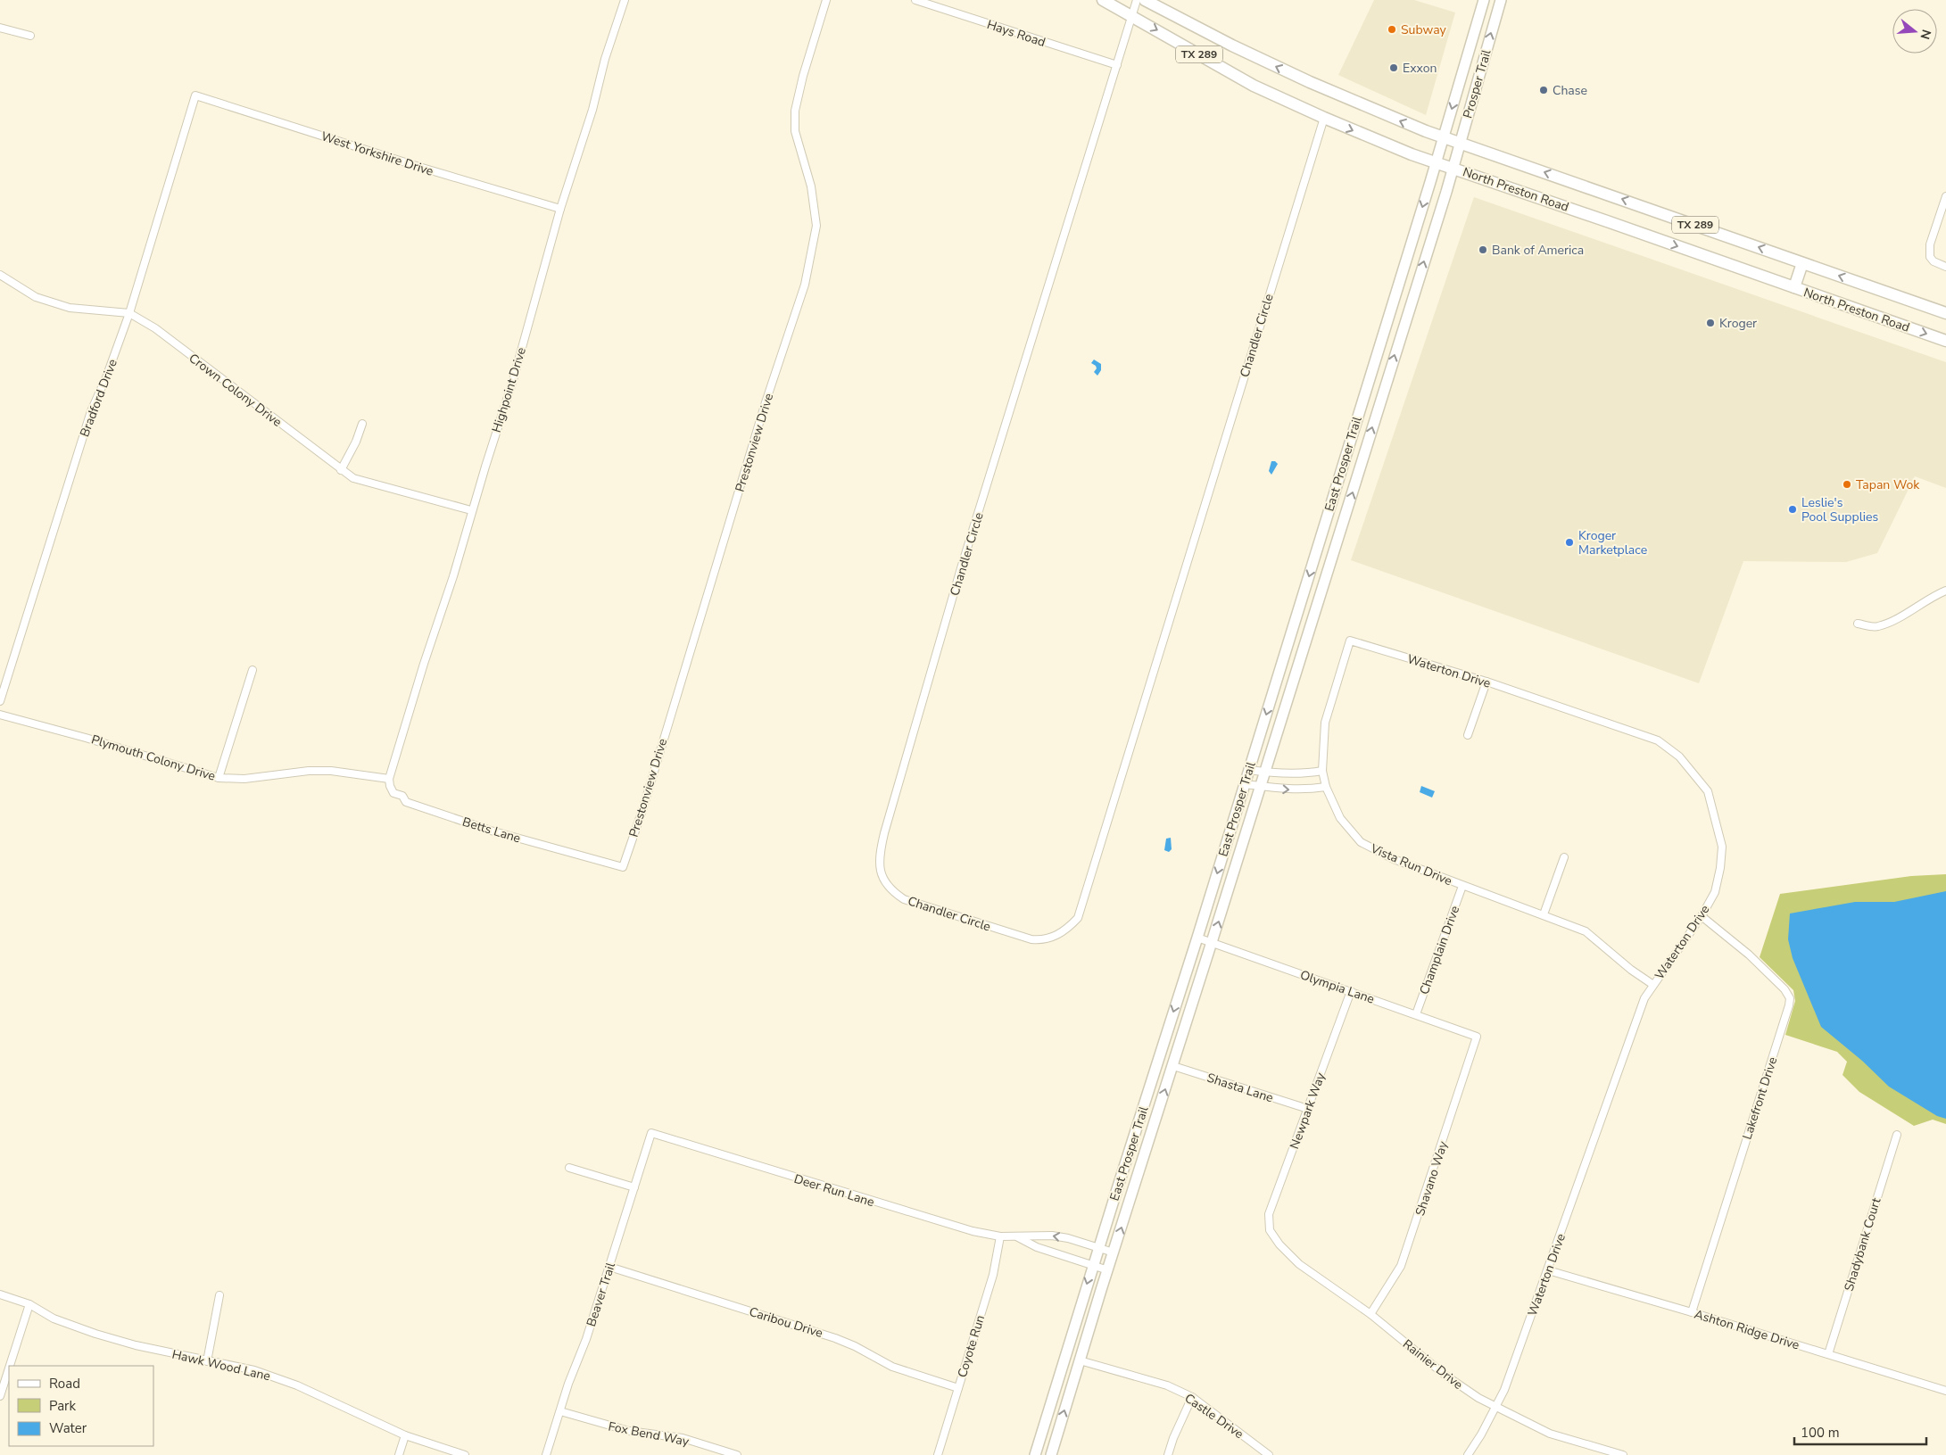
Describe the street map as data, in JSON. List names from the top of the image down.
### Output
{
  "streets": {
    "main road": [
      "TX 289",
      "Prosper Trail",
      "North Preston Road",
      "East Prosper Trail"
    ],
    "street": [
      "Hays Road",
      "West Yorkshire Drive",
      "Chandler Circle",
      "Crown Colony Drive",
      "Highpoint Drive",
      "Bradford Drive",
      "Prestonview Drive",
      "Waterton Drive",
      "Plymouth Colony Drive",
      "Betts Lane",
      "Vista Run Drive",
      "Champlain Drive",
      "Olympia Lane",
      "Shasta Lane",
      "Lakefront Drive",
      "Newpark Way",
      "Shavano Way",
      "Deer Run Lane",
      "Shadybank Court",
      "Beaver Trail",
      "Caribou Drive",
      "Ashton Ridge Drive",
      "Coyote Run",
      "Rainier Drive",
      "Hawk Wood Lane",
      "Castle Drive",
      "Fox Bend Way"
    ]
  },
  "crossings": [
    ["Hays Road", "Chandler Circle"],
    ["Prosper Trail", "North Preston Road"],
    ["Prosper Trail", "East Prosper Trail"],
    ["West Yorkshire Drive", "Highpoint Drive"],
    ["West Yorkshire Drive", "Bradford Drive"],
    ["North Preston Road", "Chandler Circle"],
    ["North Preston Road", "East Prosper Trail"],
    ["Crown Colony Drive", "Highpoint Drive"],
    ["Crown Colony Drive", "Bradford Drive"],
    ["Highpoint Drive", "Plymouth Colony Drive"],
    ["Highpoint Drive", "Betts Lane"],
    ["Prestonview Drive", "Betts Lane"],
    ["East Prosper Trail", "Olympia Lane"],
    ["East Prosper Trail", "Shasta Lane"],
    ["East Prosper Trail", "Deer Run Lane"],
    ["East Prosper Trail", "Castle Drive"],
    ["Waterton Drive", "Vista Run Drive"],
    ["Waterton Drive", "Lakefront Drive"],
    ["Waterton Drive", "Ashton Ridge Drive"],
    ["Waterton Drive", "Rainier Drive"],
    ["Plymouth Colony Drive", "Betts Lane"],
    ["Vista Run Drive", "Champlain Drive"],
    ["Champlain Drive", "Olympia Lane"],
    ["Olympia Lane", "Newpark Way"],
    ["Olympia Lane", "Shavano Way"],
    ["Shasta Lane", "Newpark Way"],
    ["Lakefront Drive", "Ashton Ridge Drive"],
    ["Newpark Way", "Rainier Drive"],
    ["Shavano Way", "Rainier Drive"],
    ["Deer Run Lane", "Beaver Trail"],
    ["Deer Run Lane", "Coyote Run"],
    ["Shadybank Court", "Ashton Ridge Drive"],
    ["Beaver Trail", "Caribou Drive"],
    ["Beaver Trail", "Fox Bend Way"],
    ["Caribou Drive", "Coyote Run"]
  ],
  "places": [
    "Subway",
    "Exxon",
    "Chase",
    "Bank of America",
    "Kroger",
    "Tapan Wok",
    "Leslie's Pool Supplies",
    "Kroger Marketplace"
  ],
  "legend": ["Road", "Park", "Water"],
  "scale_bar": "100 m",
  "north": "right"
}
